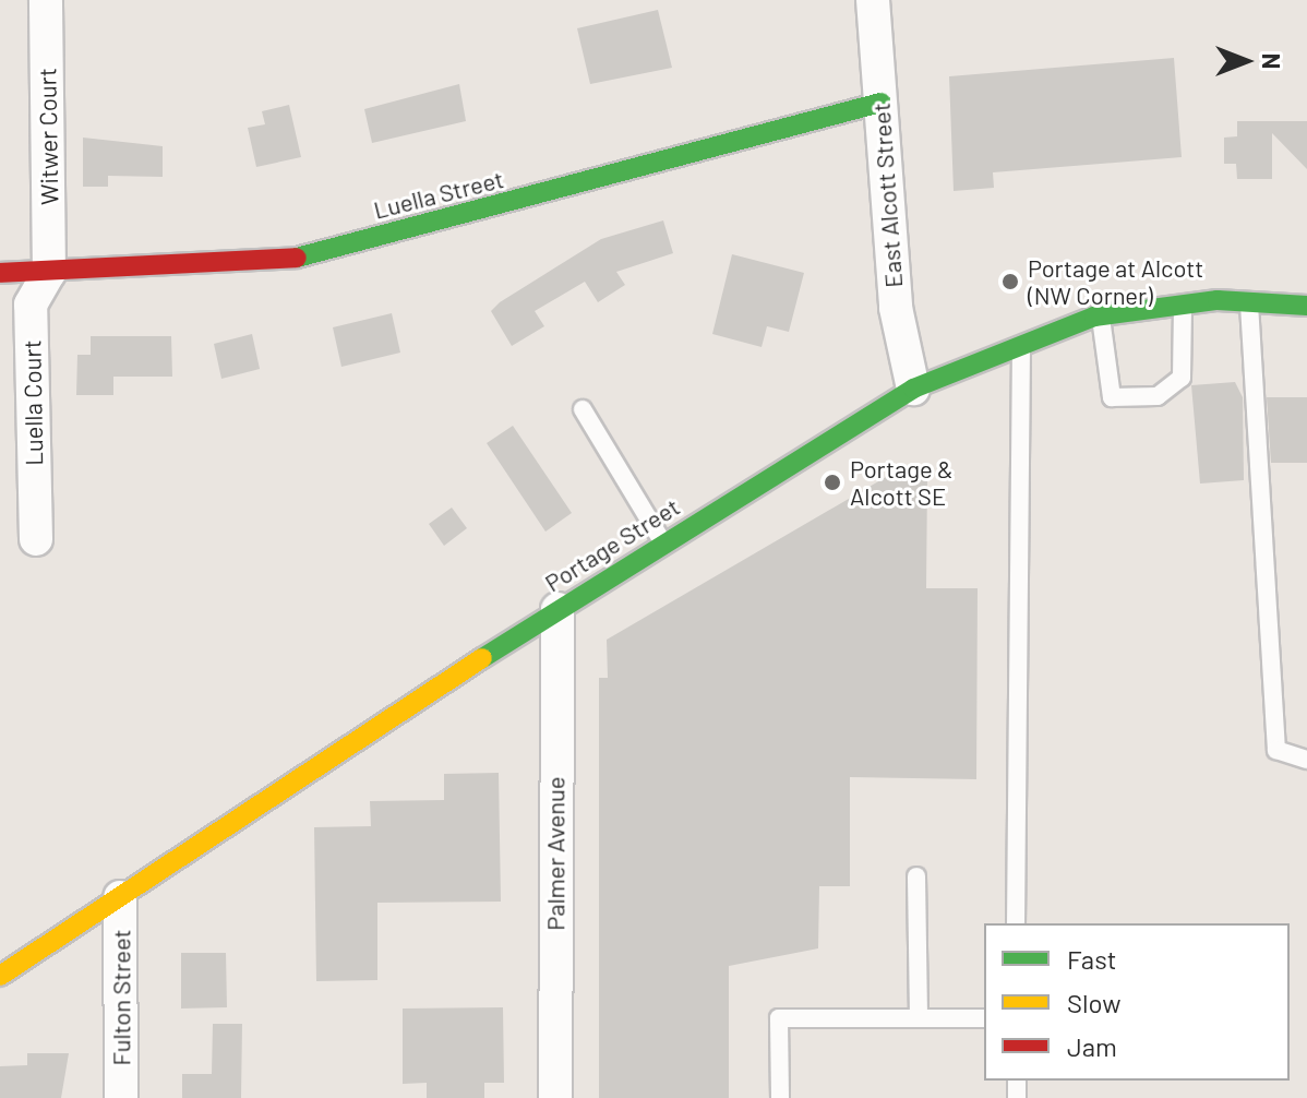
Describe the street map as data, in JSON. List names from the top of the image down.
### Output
{
  "streets": {
    "main road": ["Luella Street", "Portage Street"],
    "street": [
      "Witwer Court",
      "East Alcott Street",
      "Luella Court",
      "Palmer Avenue",
      "Fulton Street"
    ]
  },
  "crossings": [
    ["Witwer Court", "Luella Street"],
    ["Witwer Court", "Luella Court"],
    ["Luella Street", "East Alcott Street"],
    ["Luella Street", "Luella Court"],
    ["East Alcott Street", "Portage Street"],
    ["Portage Street", "Palmer Avenue"],
    ["Portage Street", "Fulton Street"]
  ],
  "places": ["Portage at Alcott (NW Corner)", "Portage & Alcott SE"],
  "legend": ["Fast", "Slow", "Jam"],
  "north": "right"
}
